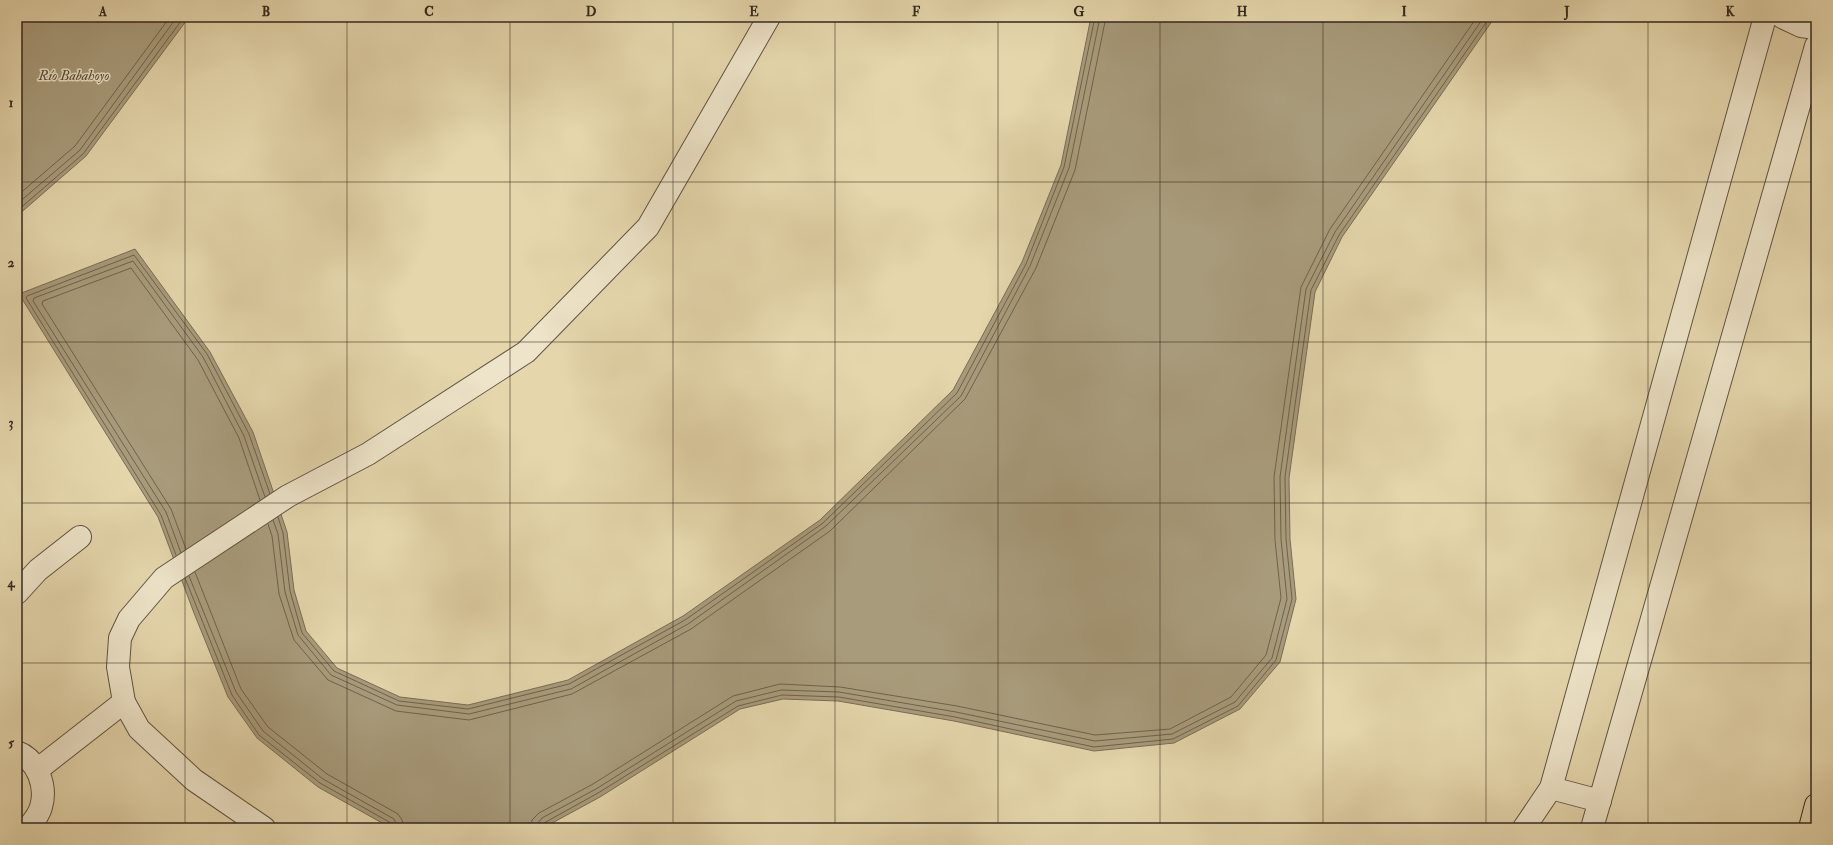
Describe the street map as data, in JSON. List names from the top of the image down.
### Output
{
  "water": ["Río Babahoyo"],
  "grid": {
    "columns": [
      "A",
      "B",
      "C",
      "D",
      "E",
      "F",
      "G",
      "H",
      "I",
      "J",
      "K"
    ],
    "rows": [
      "1",
      "2",
      "3",
      "4",
      "5"
    ]
  }
}
